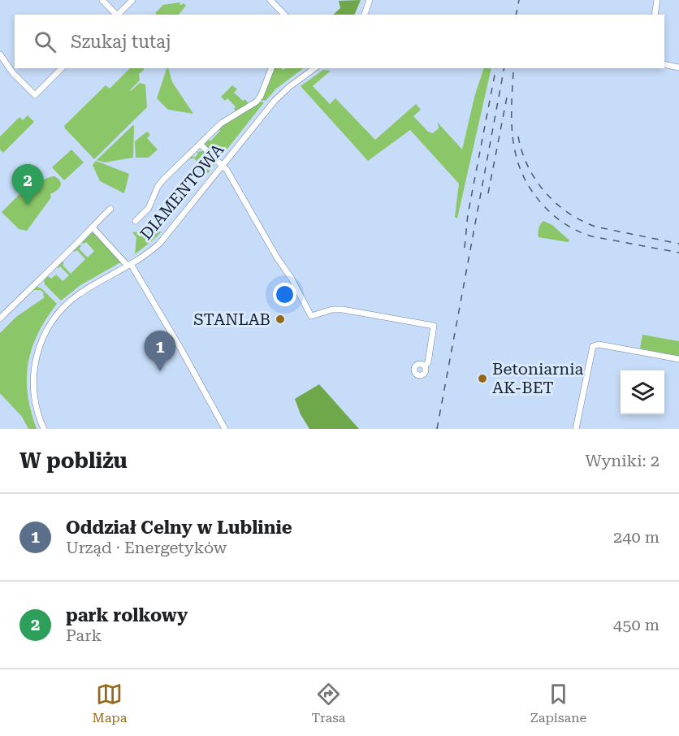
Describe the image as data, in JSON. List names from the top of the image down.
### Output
{
  "streets": {
    "street": ["DIAMENTOWA"]
  },
  "places": ["STANLAB", "Betoniarnia AK-BET"],
  "page": {
    "search": "Szukaj tutaj",
    "pins": ["2", "1"],
    "heading": ["W pobliżu", "Wyniki: 2"],
    "list": [
      {
        "mark": "1",
        "name": "Oddział Celny w Lublinie",
        "note": "Urząd · Energetyków",
        "value": "240 m"
      },
      {
        "mark": "2",
        "name": "park rolkowy",
        "note": "Park",
        "value": "450 m"
      }
    ],
    "nav": ["Mapa", "Trasa", "Zapisane"]
  }
}
